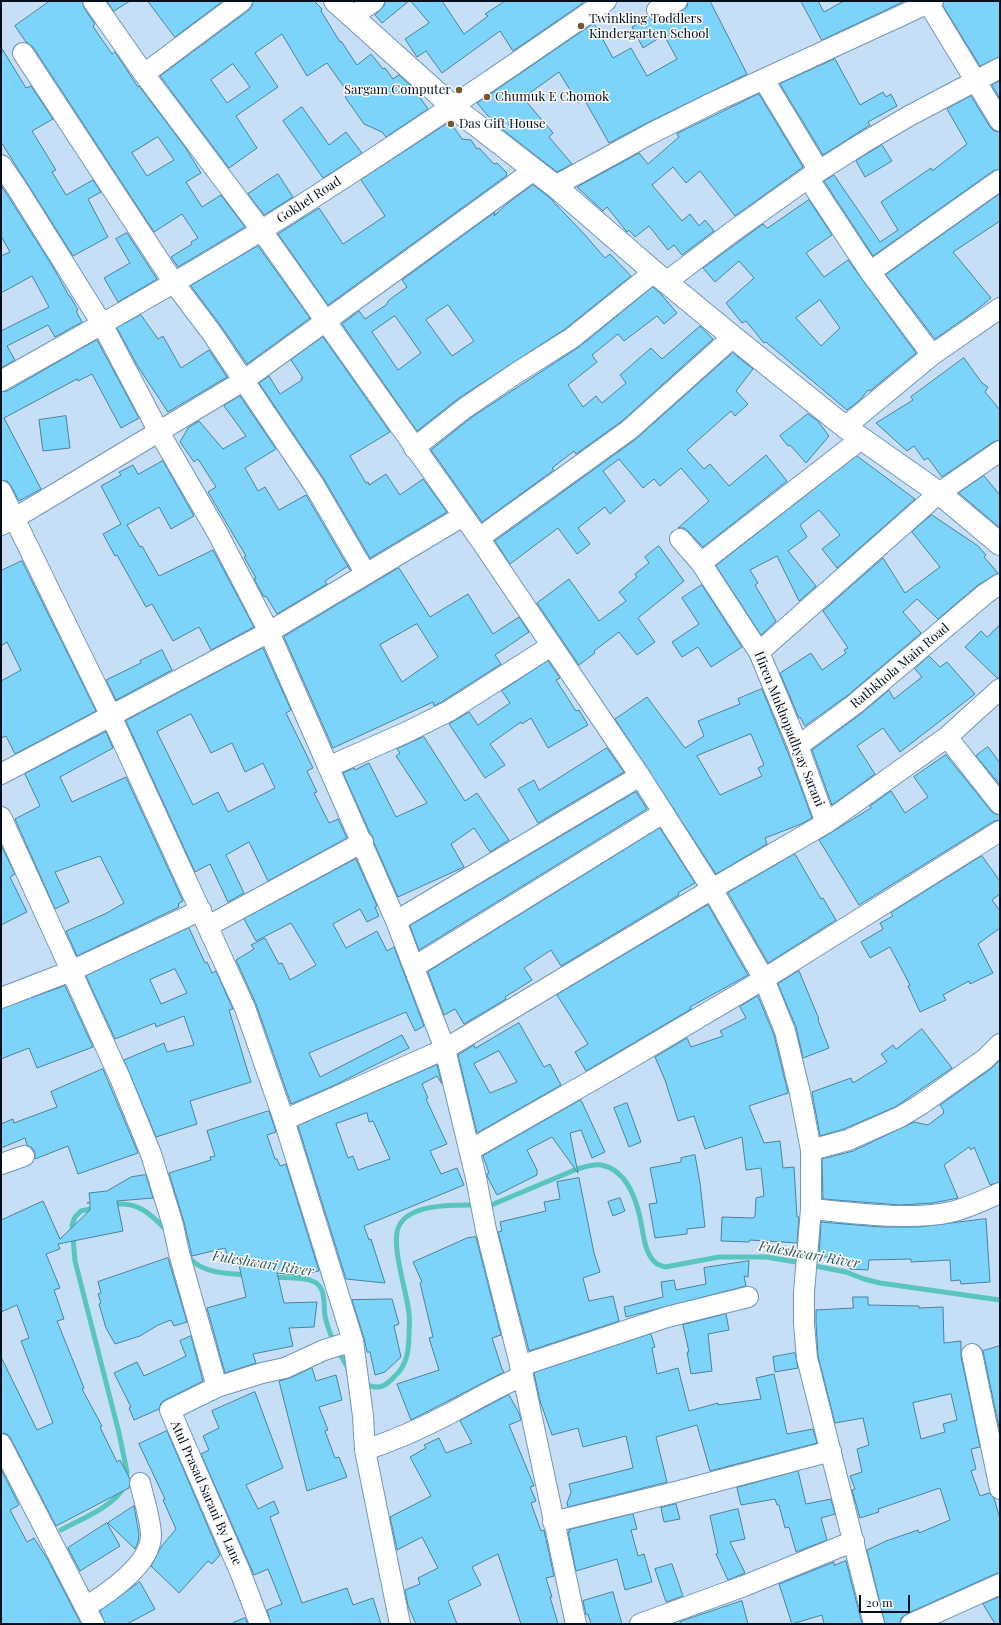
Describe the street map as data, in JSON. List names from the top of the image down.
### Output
{
  "streets": {
    "street": [
      "Gokhel Road",
      "Rathkhola Main Road",
      "Hiren Mukhopadhyay Sarani",
      "Atul Prasad Sarani By Lane"
    ]
  },
  "crossings": [
    ["Rathkhola Main Road", "Hiren Mukhopadhyay Sarani"]
  ],
  "water": ["Fuleshwari River"],
  "places": [
    "Twinkling Toddlers Kindergarten School",
    "Sargam Computer",
    "Chumuk E Chomok",
    "Das Gift House"
  ],
  "scale_bar": "20 m"
}
